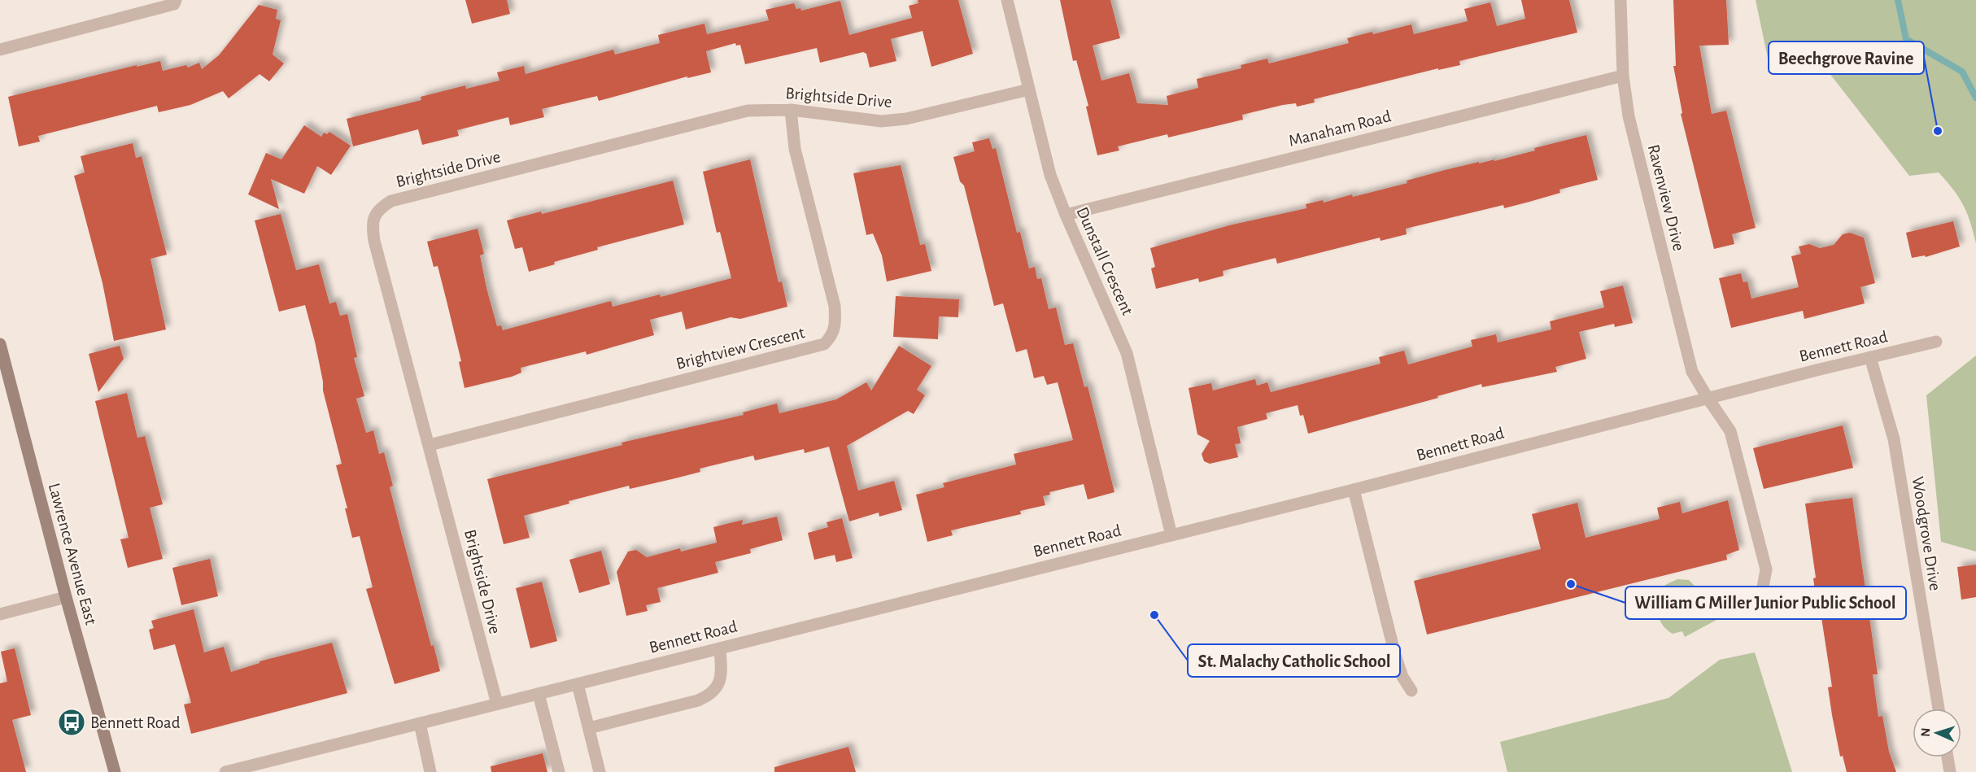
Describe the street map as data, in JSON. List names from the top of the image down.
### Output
{
  "streets": {
    "main road": ["Lawrence Avenue East"],
    "street": [
      "Brightside Drive",
      "Manaham Road",
      "Ravenview Drive",
      "Dunstall Crescent",
      "Bennett Road",
      "Brightview Crescent",
      "Woodgrove Drive"
    ]
  },
  "crossings": [
    ["Brightside Drive", "Dunstall Crescent"],
    ["Brightside Drive", "Bennett Road"],
    ["Brightside Drive", "Brightview Crescent"],
    ["Manaham Road", "Ravenview Drive"],
    ["Manaham Road", "Dunstall Crescent"],
    ["Ravenview Drive", "Bennett Road"],
    ["Dunstall Crescent", "Bennett Road"],
    ["Bennett Road", "Woodgrove Drive"]
  ],
  "places": {
    "other": ["Beechgrove Ravine", "William G Miller Junior Public School", "St. Malachy Catholic School"],
    "bus stop": ["Bennett Road"]
  },
  "north": "left"
}
